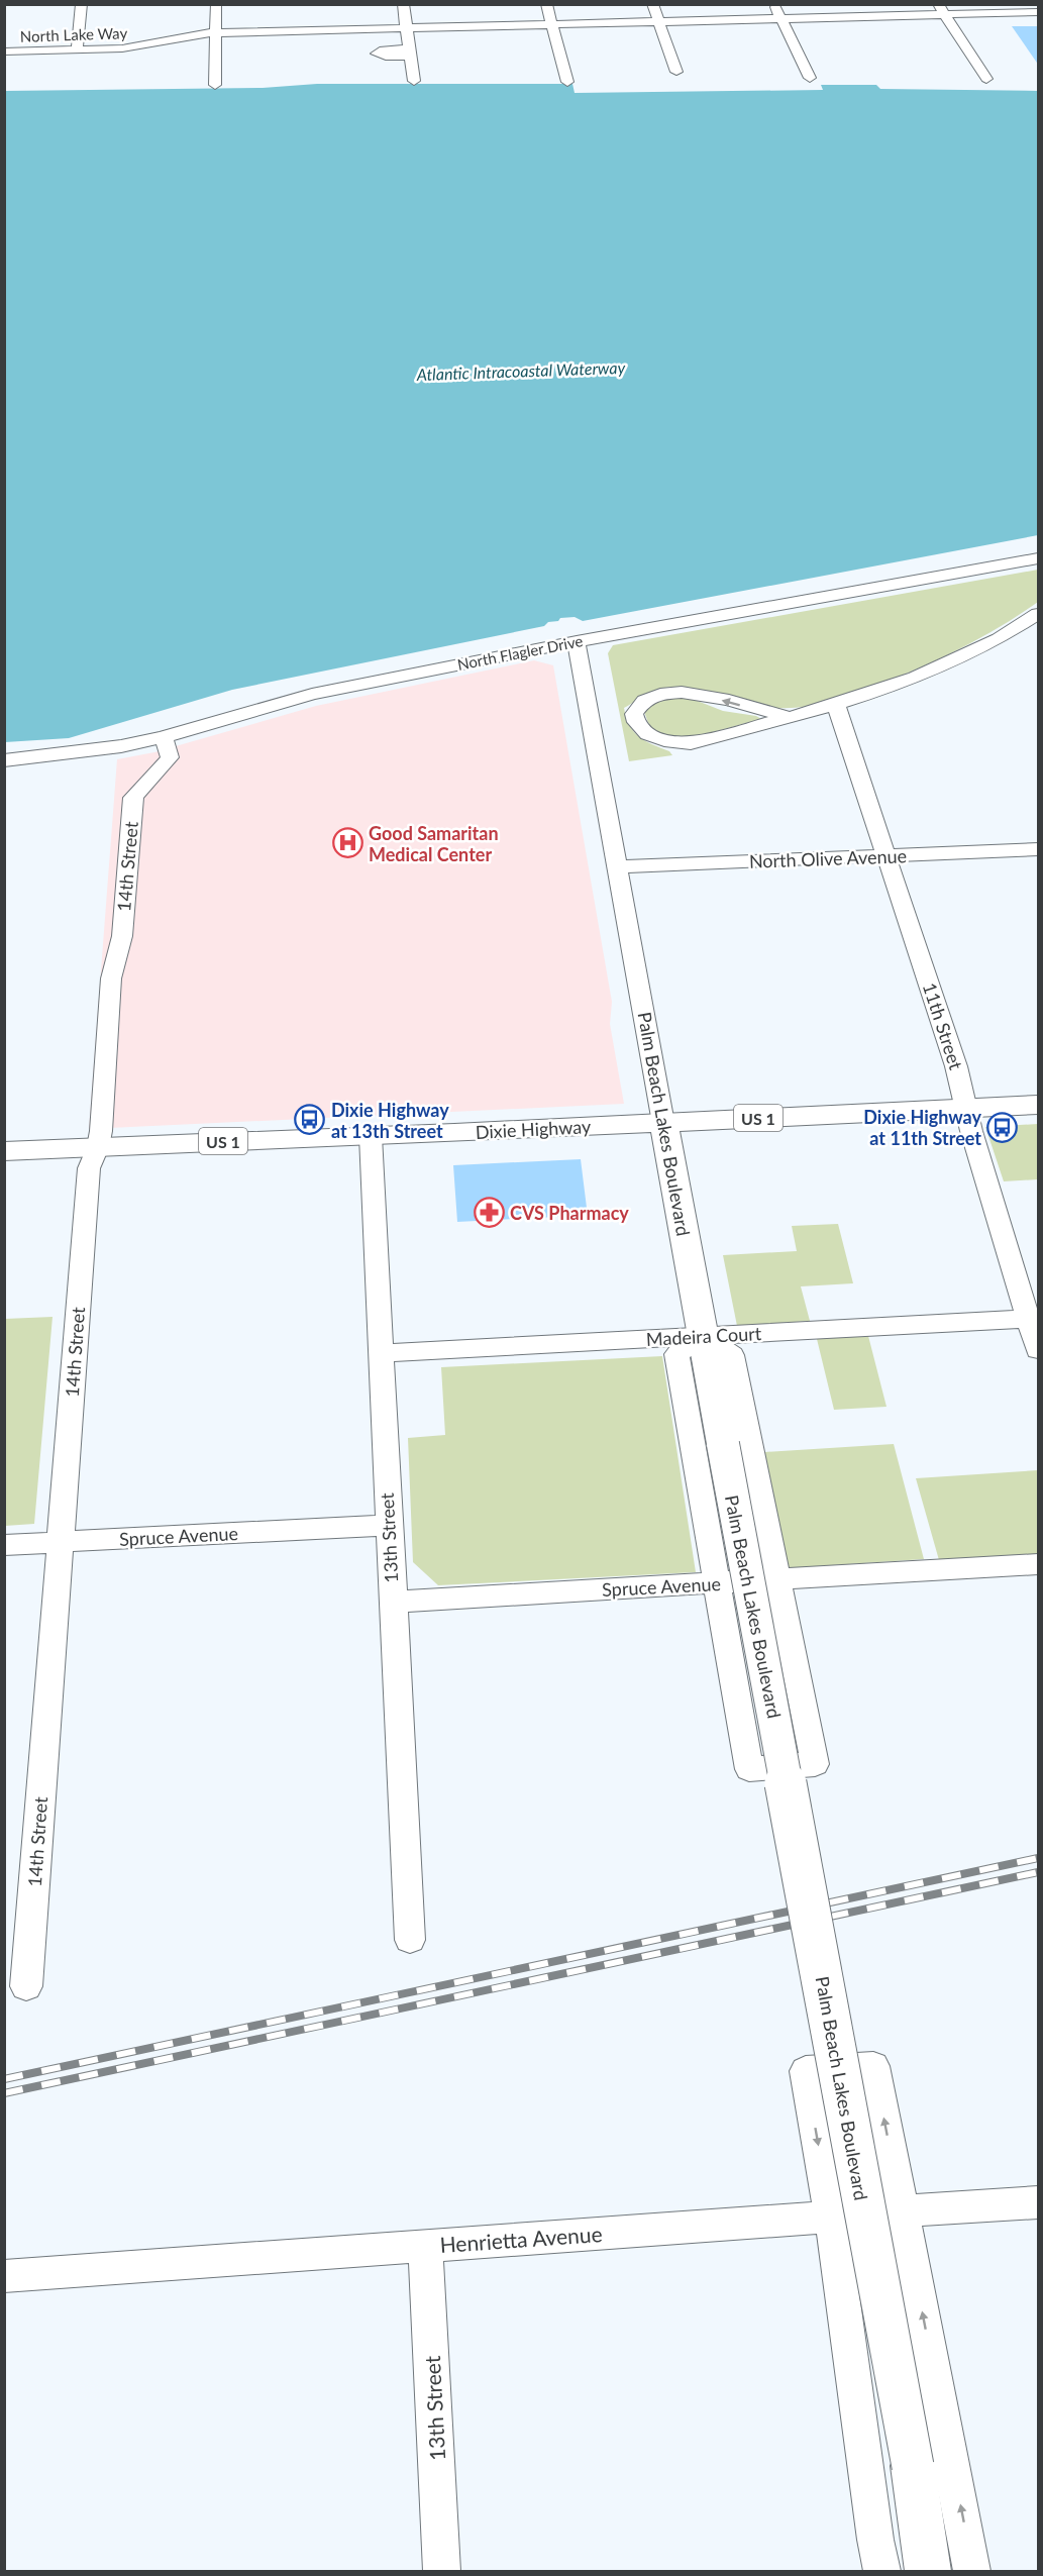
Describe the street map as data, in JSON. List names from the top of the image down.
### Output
{
  "streets": {
    "main road": ["US 1", "Palm Beach Lakes Boulevard", "Dixie Highway"],
    "street": [
      "North Lake Way",
      "North Flagler Drive",
      "North Olive Avenue",
      "14th Street",
      "11th Street",
      "Madeira Court",
      "Spruce Avenue",
      "13th Street",
      "Henrietta Avenue"
    ]
  },
  "crossings": [
    ["North Flagler Drive", "14th Street"],
    ["North Flagler Drive", "Palm Beach Lakes Boulevard"],
    ["North Olive Avenue", "11th Street"],
    ["North Olive Avenue", "Palm Beach Lakes Boulevard"],
    ["14th Street", "Dixie Highway"],
    ["14th Street", "Spruce Avenue"],
    ["11th Street", "US 1"],
    ["11th Street", "Madeira Court"],
    ["US 1", "Palm Beach Lakes Boulevard"],
    ["US 1", "Dixie Highway"],
    ["Palm Beach Lakes Boulevard", "Dixie Highway"],
    ["Palm Beach Lakes Boulevard", "Madeira Court"],
    ["Dixie Highway", "13th Street"],
    ["Madeira Court", "13th Street"],
    ["Spruce Avenue", "13th Street"],
    ["13th Street", "Henrietta Avenue"]
  ],
  "water": ["Atlantic Intracoastal Waterway"],
  "places": {
    "hospital": ["Good Samaritan Medical Center"],
    "bus stop": ["Dixie Highway at 13th Street", "Dixie Highway at 11th Street"],
    "pharmacy": ["CVS Pharmacy"]
  }
}
